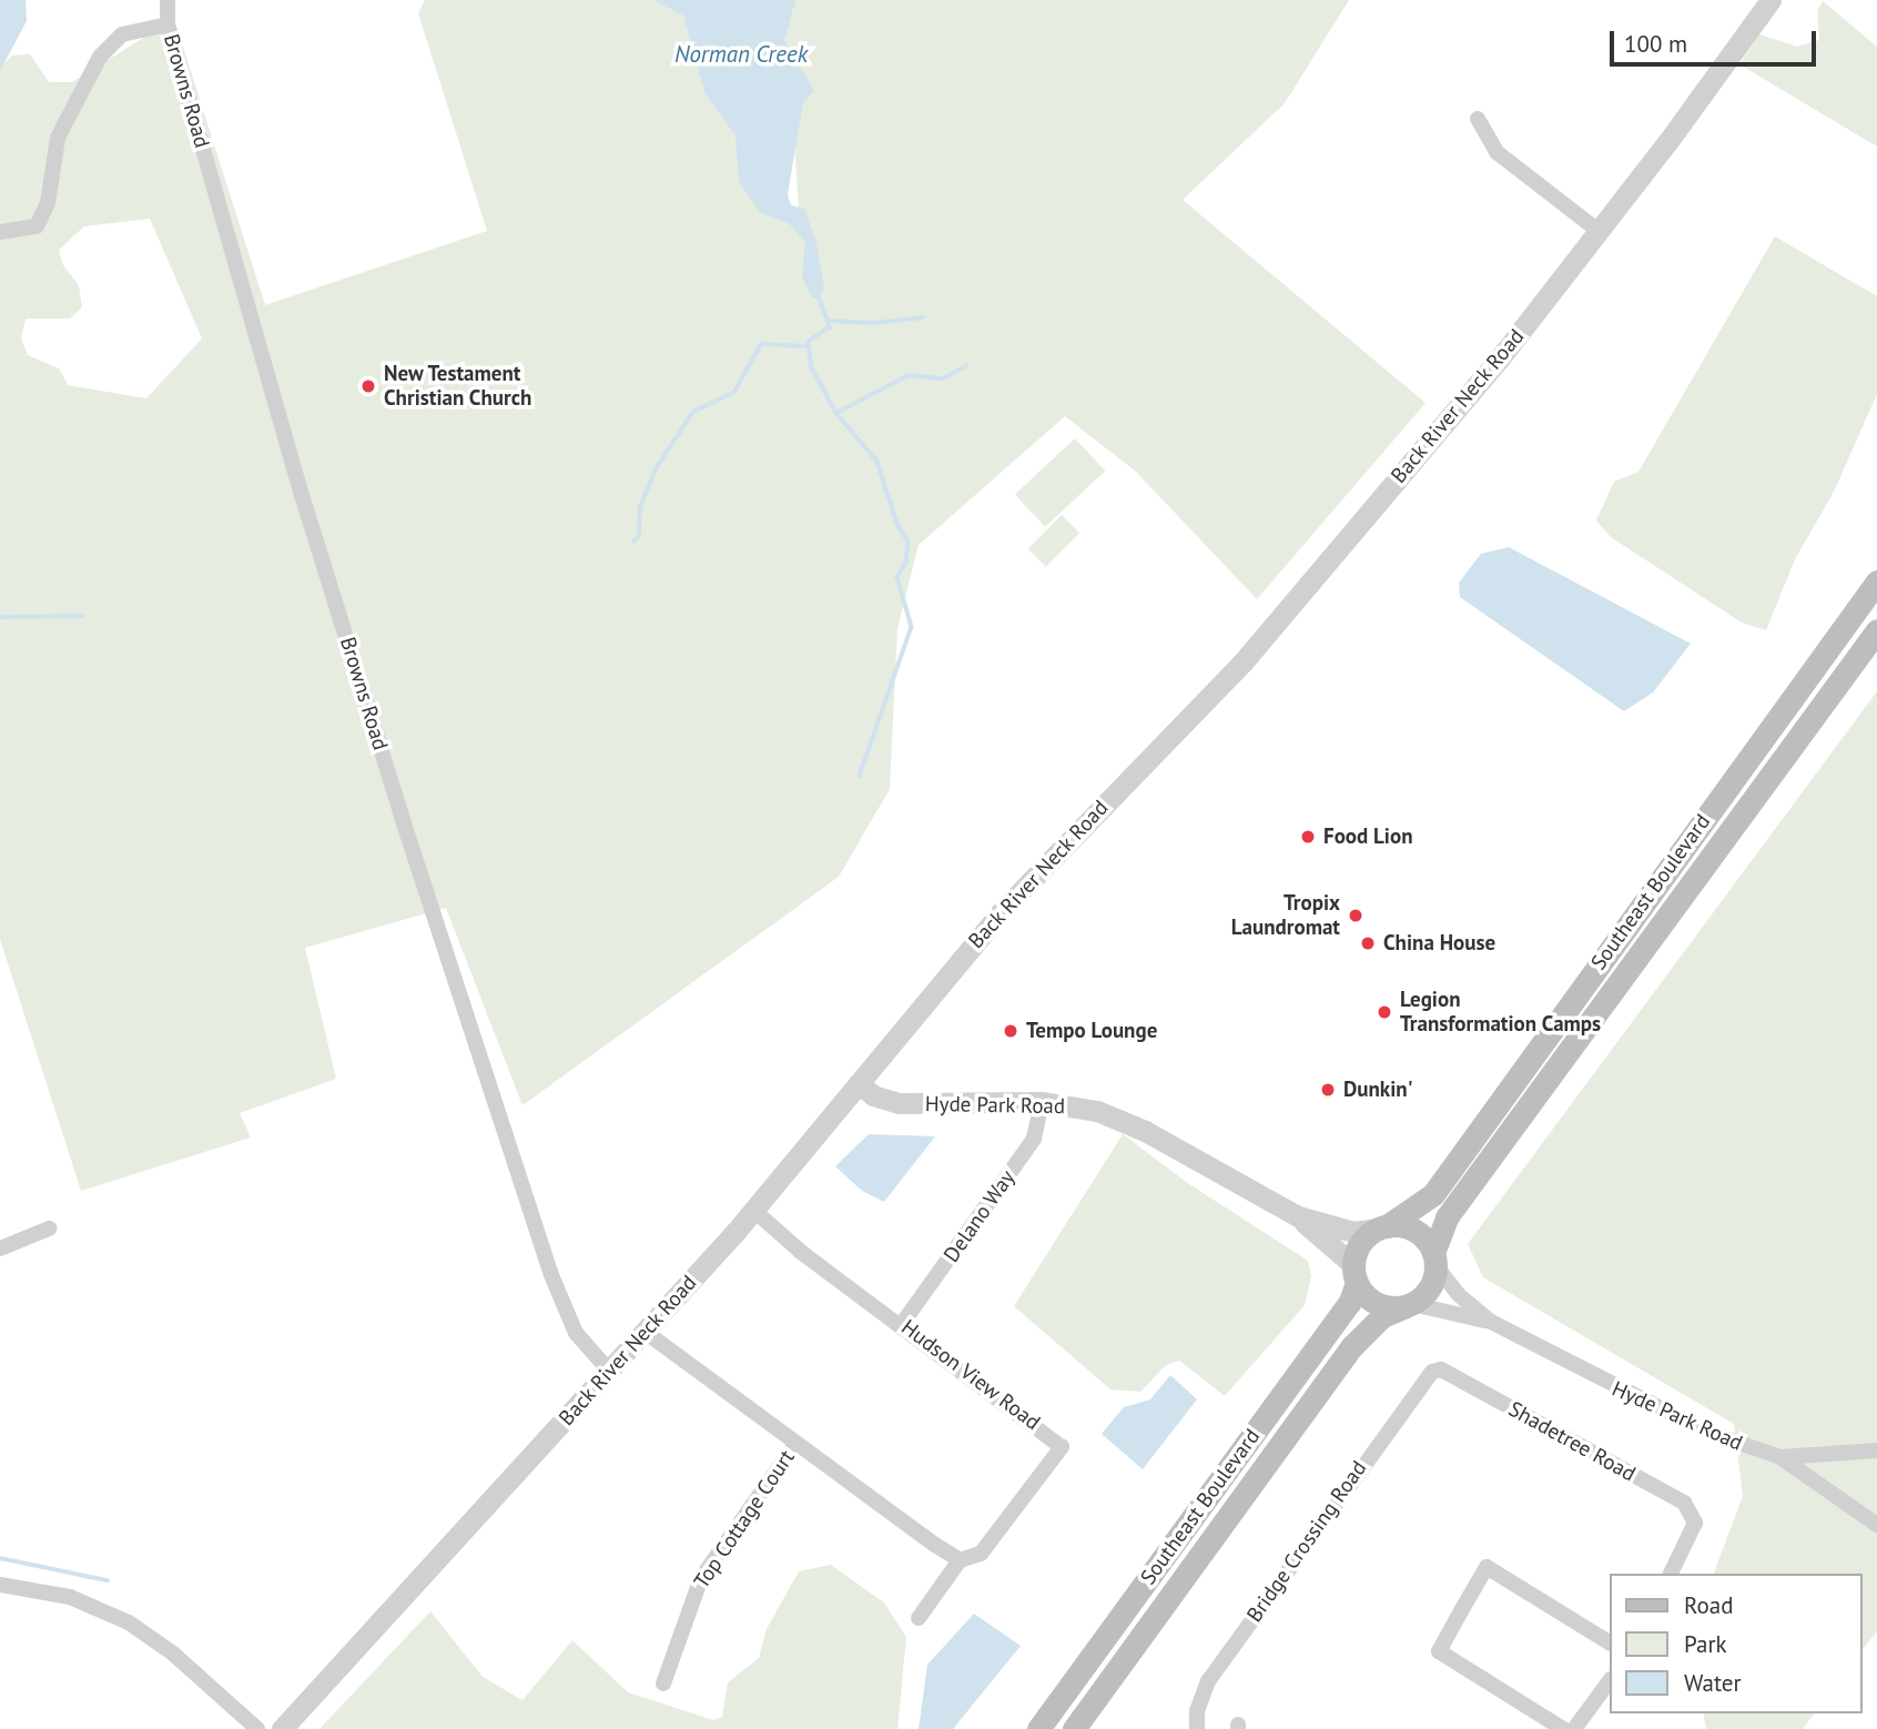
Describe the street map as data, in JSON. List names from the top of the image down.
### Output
{
  "streets": {
    "main road": ["Southeast Boulevard"],
    "street": [
      "Browns Road",
      "Back River Neck Road",
      "Hyde Park Road",
      "Delano Way",
      "Hudson View Road",
      "Shadetree Road",
      "Top Cottage Court",
      "Bridge Crossing Road"
    ]
  },
  "crossings": [
    ["Browns Road", "Back River Neck Road"],
    ["Back River Neck Road", "Hyde Park Road"],
    ["Back River Neck Road", "Hudson View Road"],
    ["Southeast Boulevard", "Hyde Park Road"],
    ["Hyde Park Road", "Delano Way"],
    ["Delano Way", "Hudson View Road"],
    ["Shadetree Road", "Bridge Crossing Road"]
  ],
  "water": ["Norman Creek"],
  "places": [
    "New Testament Christian Church",
    "Food Lion",
    "Tropix Laundromat",
    "China House",
    "Legion Transformation Camps",
    "Tempo Lounge",
    "Dunkin'"
  ],
  "legend": ["Road", "Park", "Water"],
  "scale_bar": "100 m"
}
